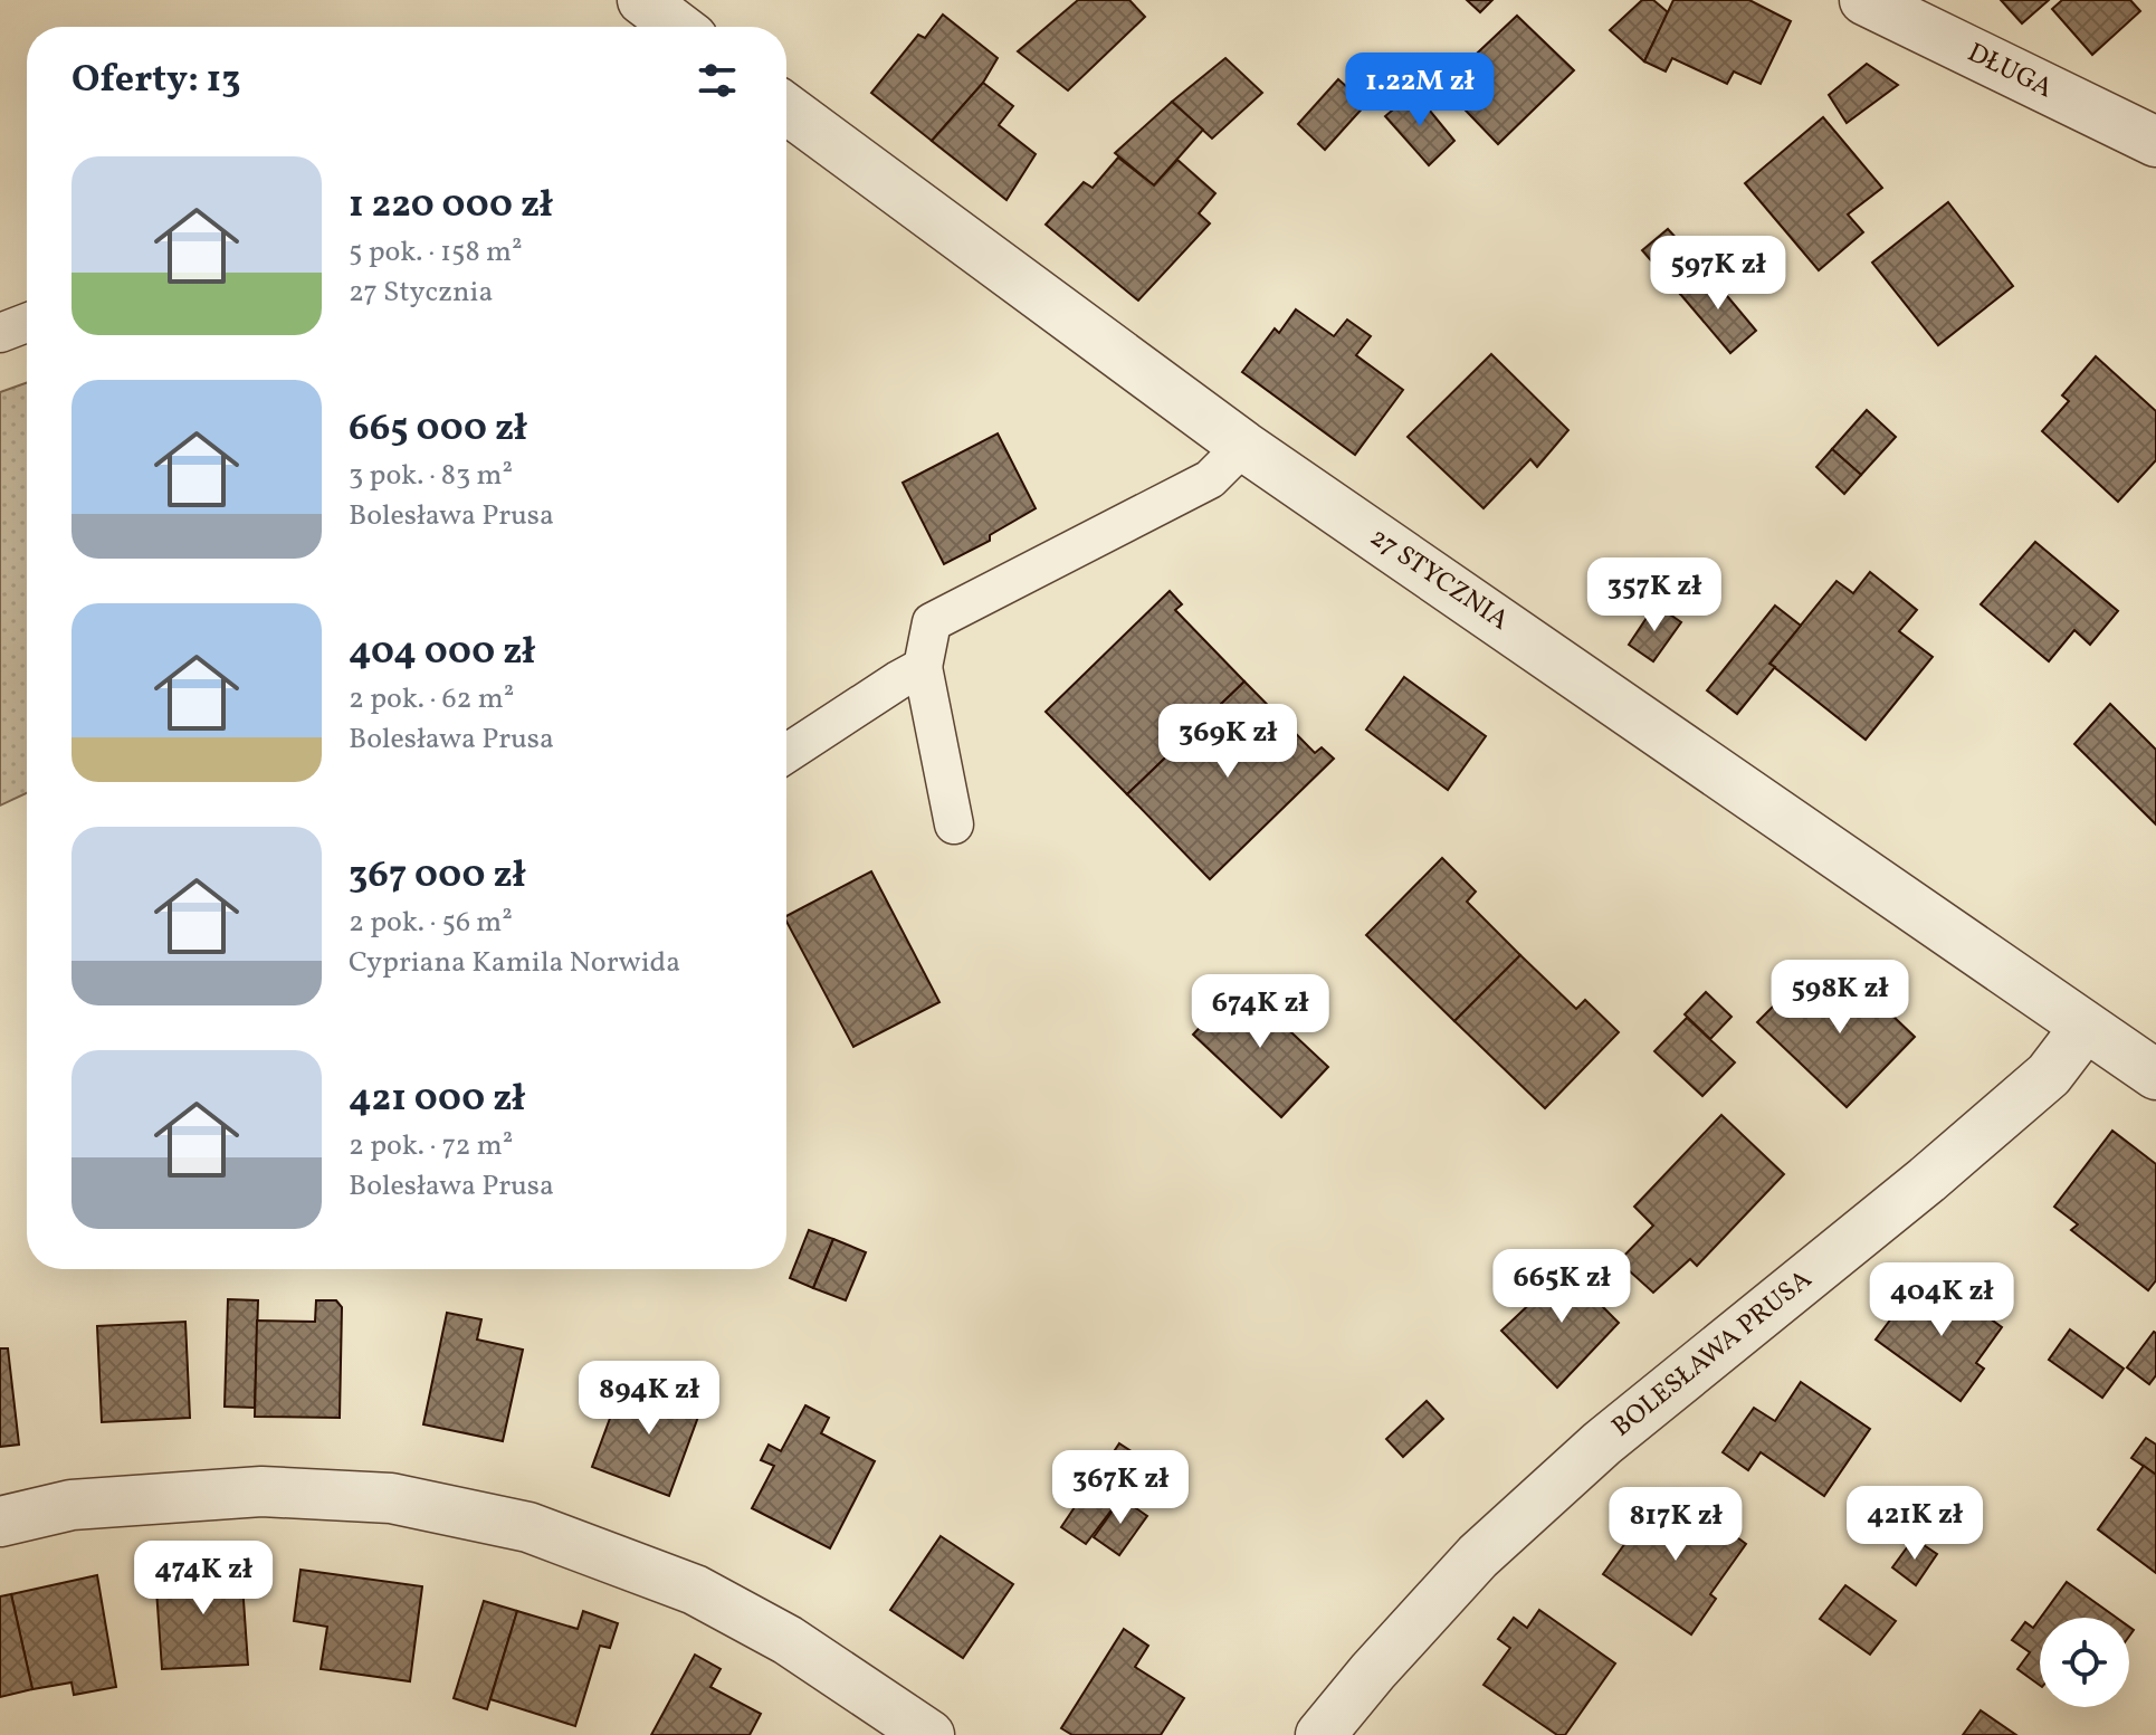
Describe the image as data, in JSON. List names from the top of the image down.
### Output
{
  "streets": {
    "street": ["DŁUGA", "27 STYCZNIA", "BOLESŁAWA PRUSA"]
  },
  "crossings": [
    ["27 STYCZNIA", "BOLESŁAWA PRUSA"]
  ],
  "page": {
    "heading": "Oferty: 13",
    "price": [
      "1.22M zł",
      "597K zł",
      "357K zł",
      "369K zł",
      "598K zł",
      "674K zł",
      "665K zł",
      "404K zł",
      "894K zł",
      "367K zł",
      "421K zł",
      "817K zł",
      "474K zł"
    ],
    "list": [
      {
        "name": "1 220 000 zł",
        "note": "5 pok. · 158 m² · 27 Stycznia"
      },
      {
        "name": "665 000 zł",
        "note": "3 pok. · 83 m² · Bolesława Prusa"
      },
      {
        "name": "404 000 zł",
        "note": "2 pok. · 62 m² · Bolesława Prusa"
      },
      {
        "name": "367 000 zł",
        "note": "2 pok. · 56 m² · Cypriana Kamila Norwida"
      },
      {
        "name": "421 000 zł",
        "note": "2 pok. · 72 m² · Bolesława Prusa"
      }
    ]
  }
}
